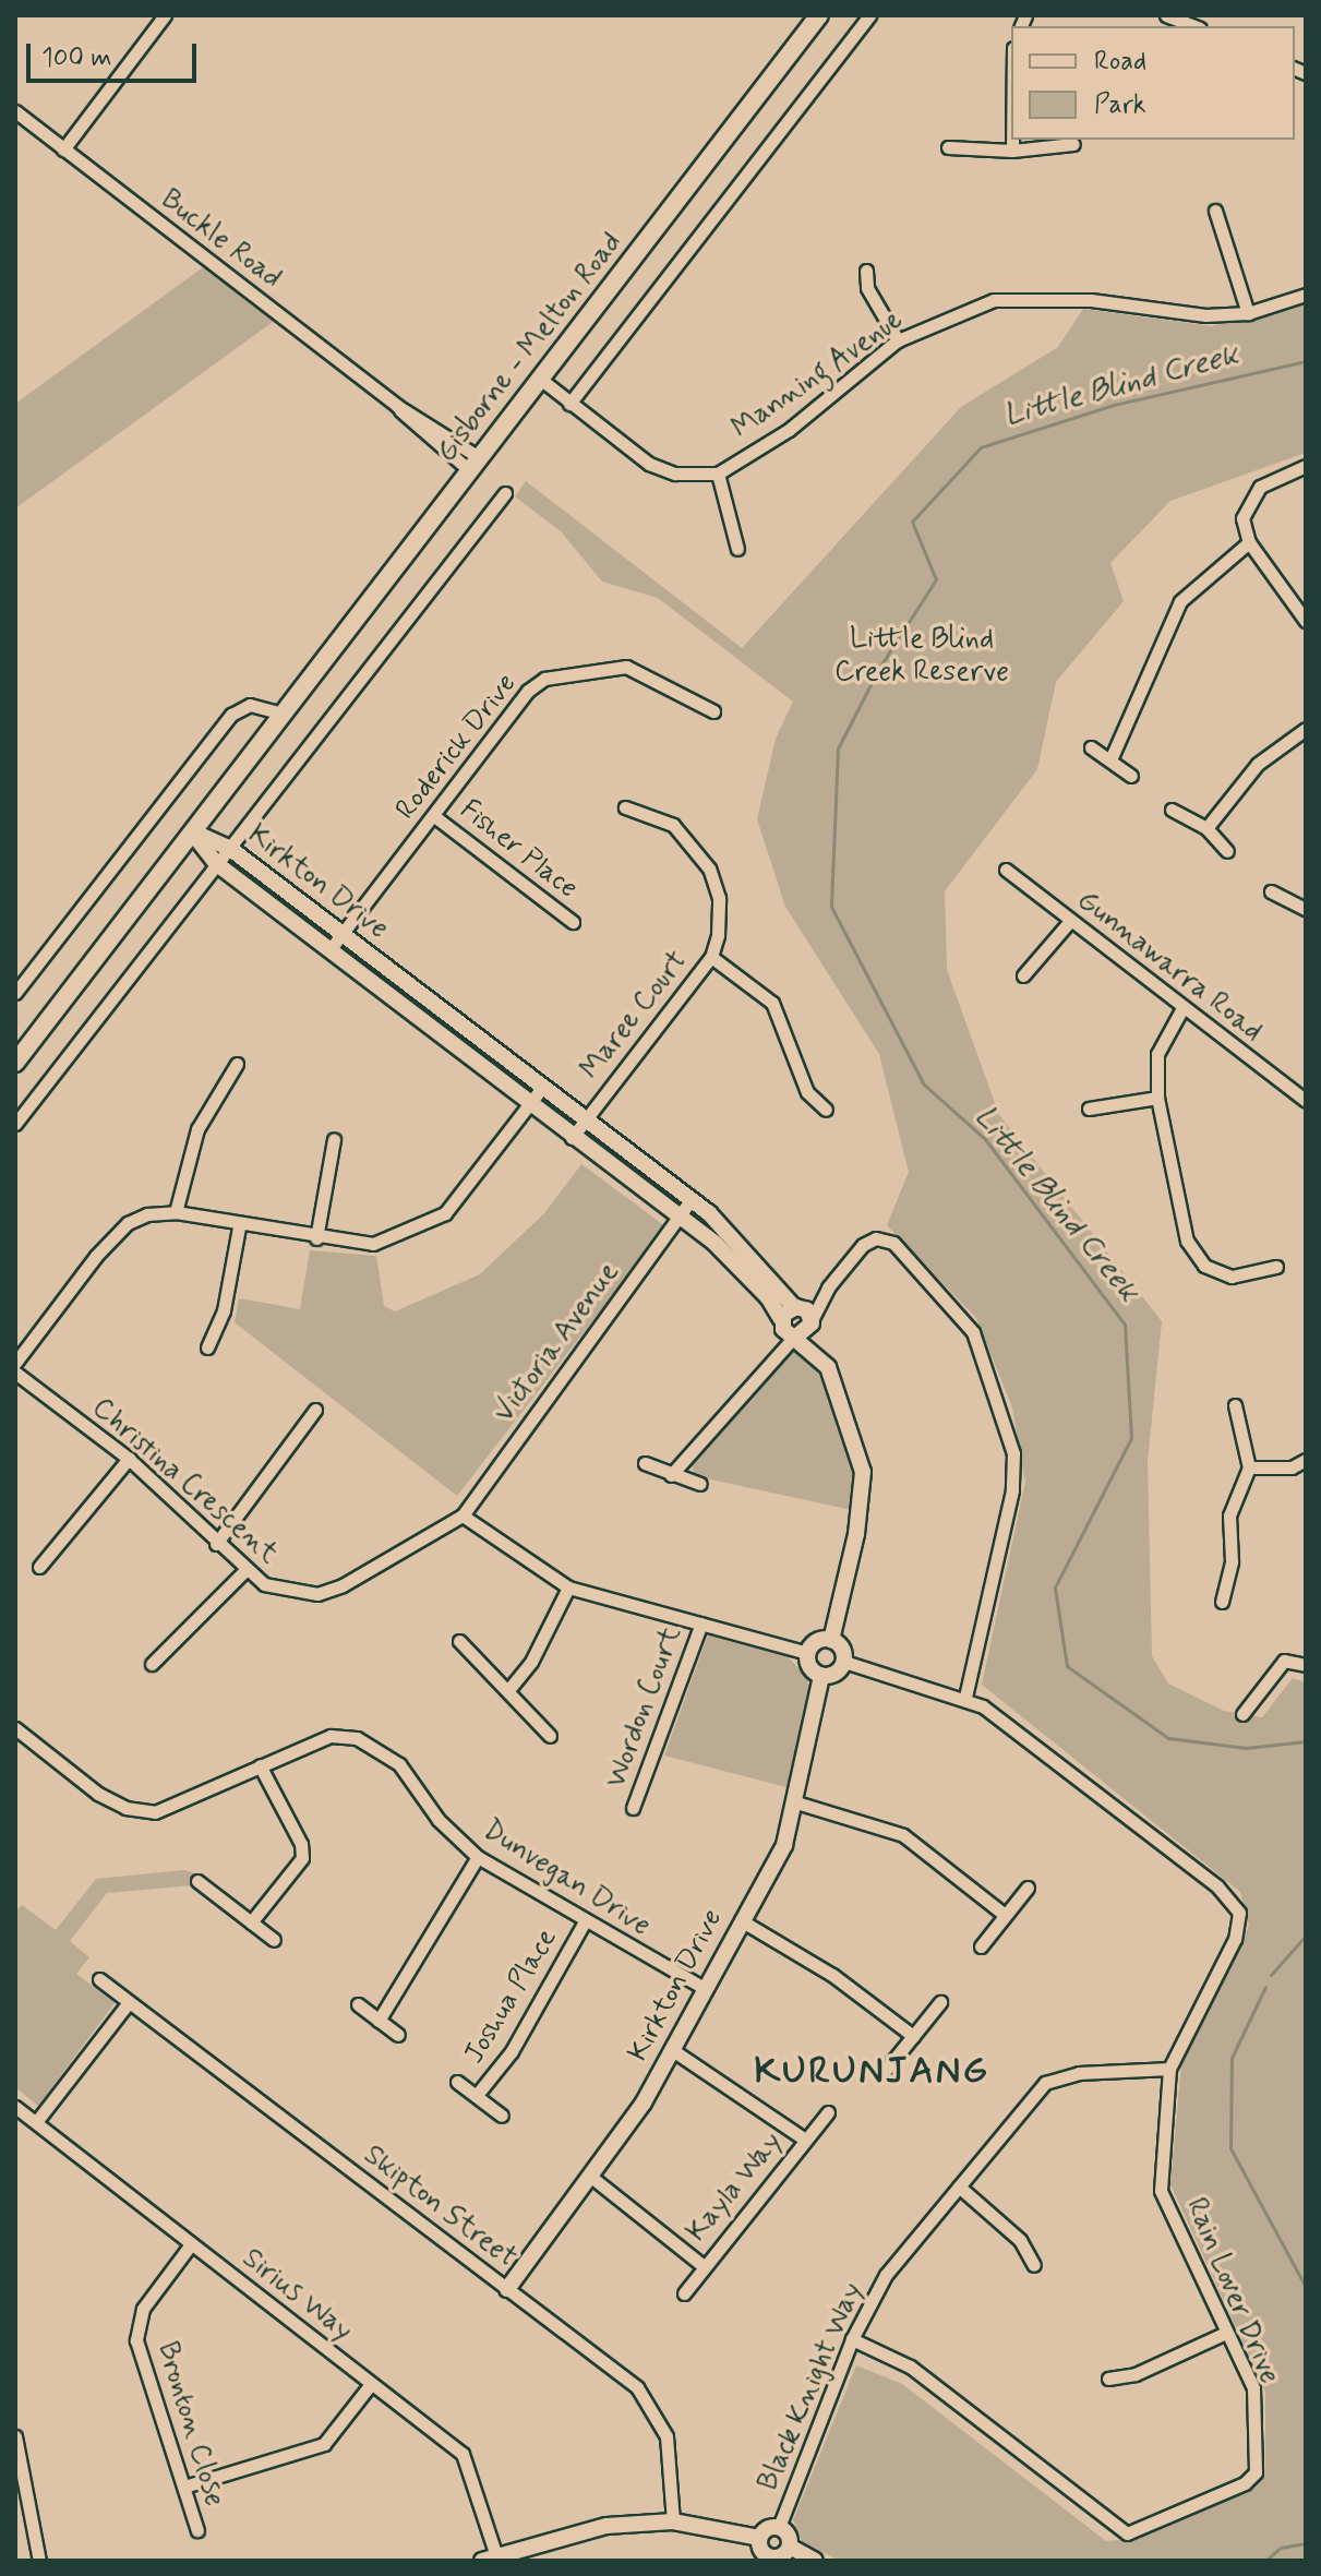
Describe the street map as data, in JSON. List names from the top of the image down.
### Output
{
  "streets": {
    "main road": ["Gisborne - Melton Road"],
    "street": [
      "Buckle Road",
      "Manning Avenue",
      "Roderick Drive",
      "Fisher Place",
      "Kirkton Drive",
      "Gunnawarra Road",
      "Maree Court",
      "Victoria Avenue",
      "Christina Crescent",
      "Wordon Court",
      "Dunvegan Drive",
      "Joshua Place",
      "Kayla Way",
      "Skipton Street",
      "Rain Lover Drive",
      "Sirius Way",
      "Black Knight Way",
      "Bronton Close"
    ]
  },
  "crossings": [
    ["Buckle Road", "Gisborne - Melton Road"],
    ["Gisborne - Melton Road", "Manning Avenue"],
    ["Gisborne - Melton Road", "Kirkton Drive"],
    ["Roderick Drive", "Fisher Place"],
    ["Roderick Drive", "Kirkton Drive"],
    ["Kirkton Drive", "Maree Court"],
    ["Kirkton Drive", "Victoria Avenue"],
    ["Kirkton Drive", "Dunvegan Drive"],
    ["Kirkton Drive", "Kayla Way"],
    ["Kirkton Drive", "Skipton Street"],
    ["Victoria Avenue", "Christina Crescent"],
    ["Dunvegan Drive", "Joshua Place"],
    ["Rain Lover Drive", "Black Knight Way"],
    ["Sirius Way", "Bronton Close"]
  ],
  "districts": ["KURUNJANG"],
  "water": ["Little Blind Creek"],
  "parks": ["Little Blind Creek Reserve"],
  "legend": ["Road", "Park"],
  "scale_bar": "100 m"
}
